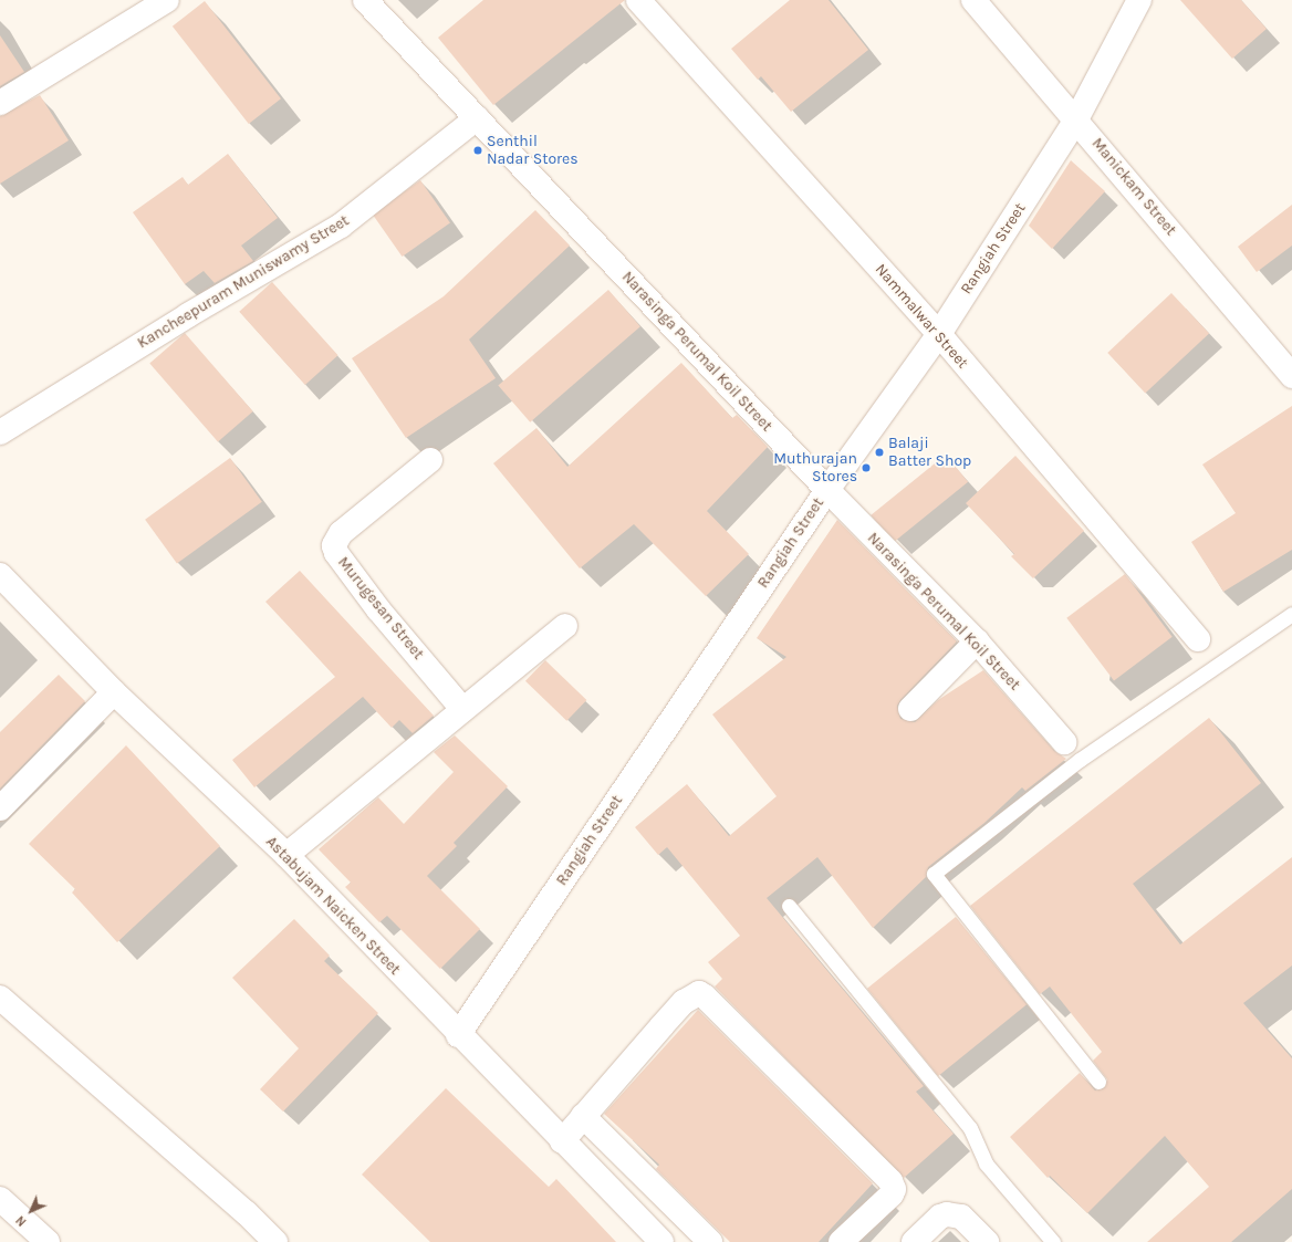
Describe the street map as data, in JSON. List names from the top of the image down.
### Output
{
  "streets": {
    "street": [
      "Manickam Street",
      "Rangiah Street",
      "Kancheepuram Muniswamy Street",
      "Nammalwar Street",
      "Narasinga Perumal Koil Street",
      "Murugesan Street",
      "Astabujam Naicken Street"
    ]
  },
  "crossings": [
    ["Manickam Street", "Rangiah Street"],
    ["Rangiah Street", "Nammalwar Street"],
    ["Rangiah Street", "Narasinga Perumal Koil Street"],
    ["Rangiah Street", "Astabujam Naicken Street"],
    ["Kancheepuram Muniswamy Street", "Narasinga Perumal Koil Street"]
  ],
  "places": ["Senthil Nadar Stores", "Balaji Batter Shop", "Muthurajan Stores"],
  "north": "bottom left"
}
